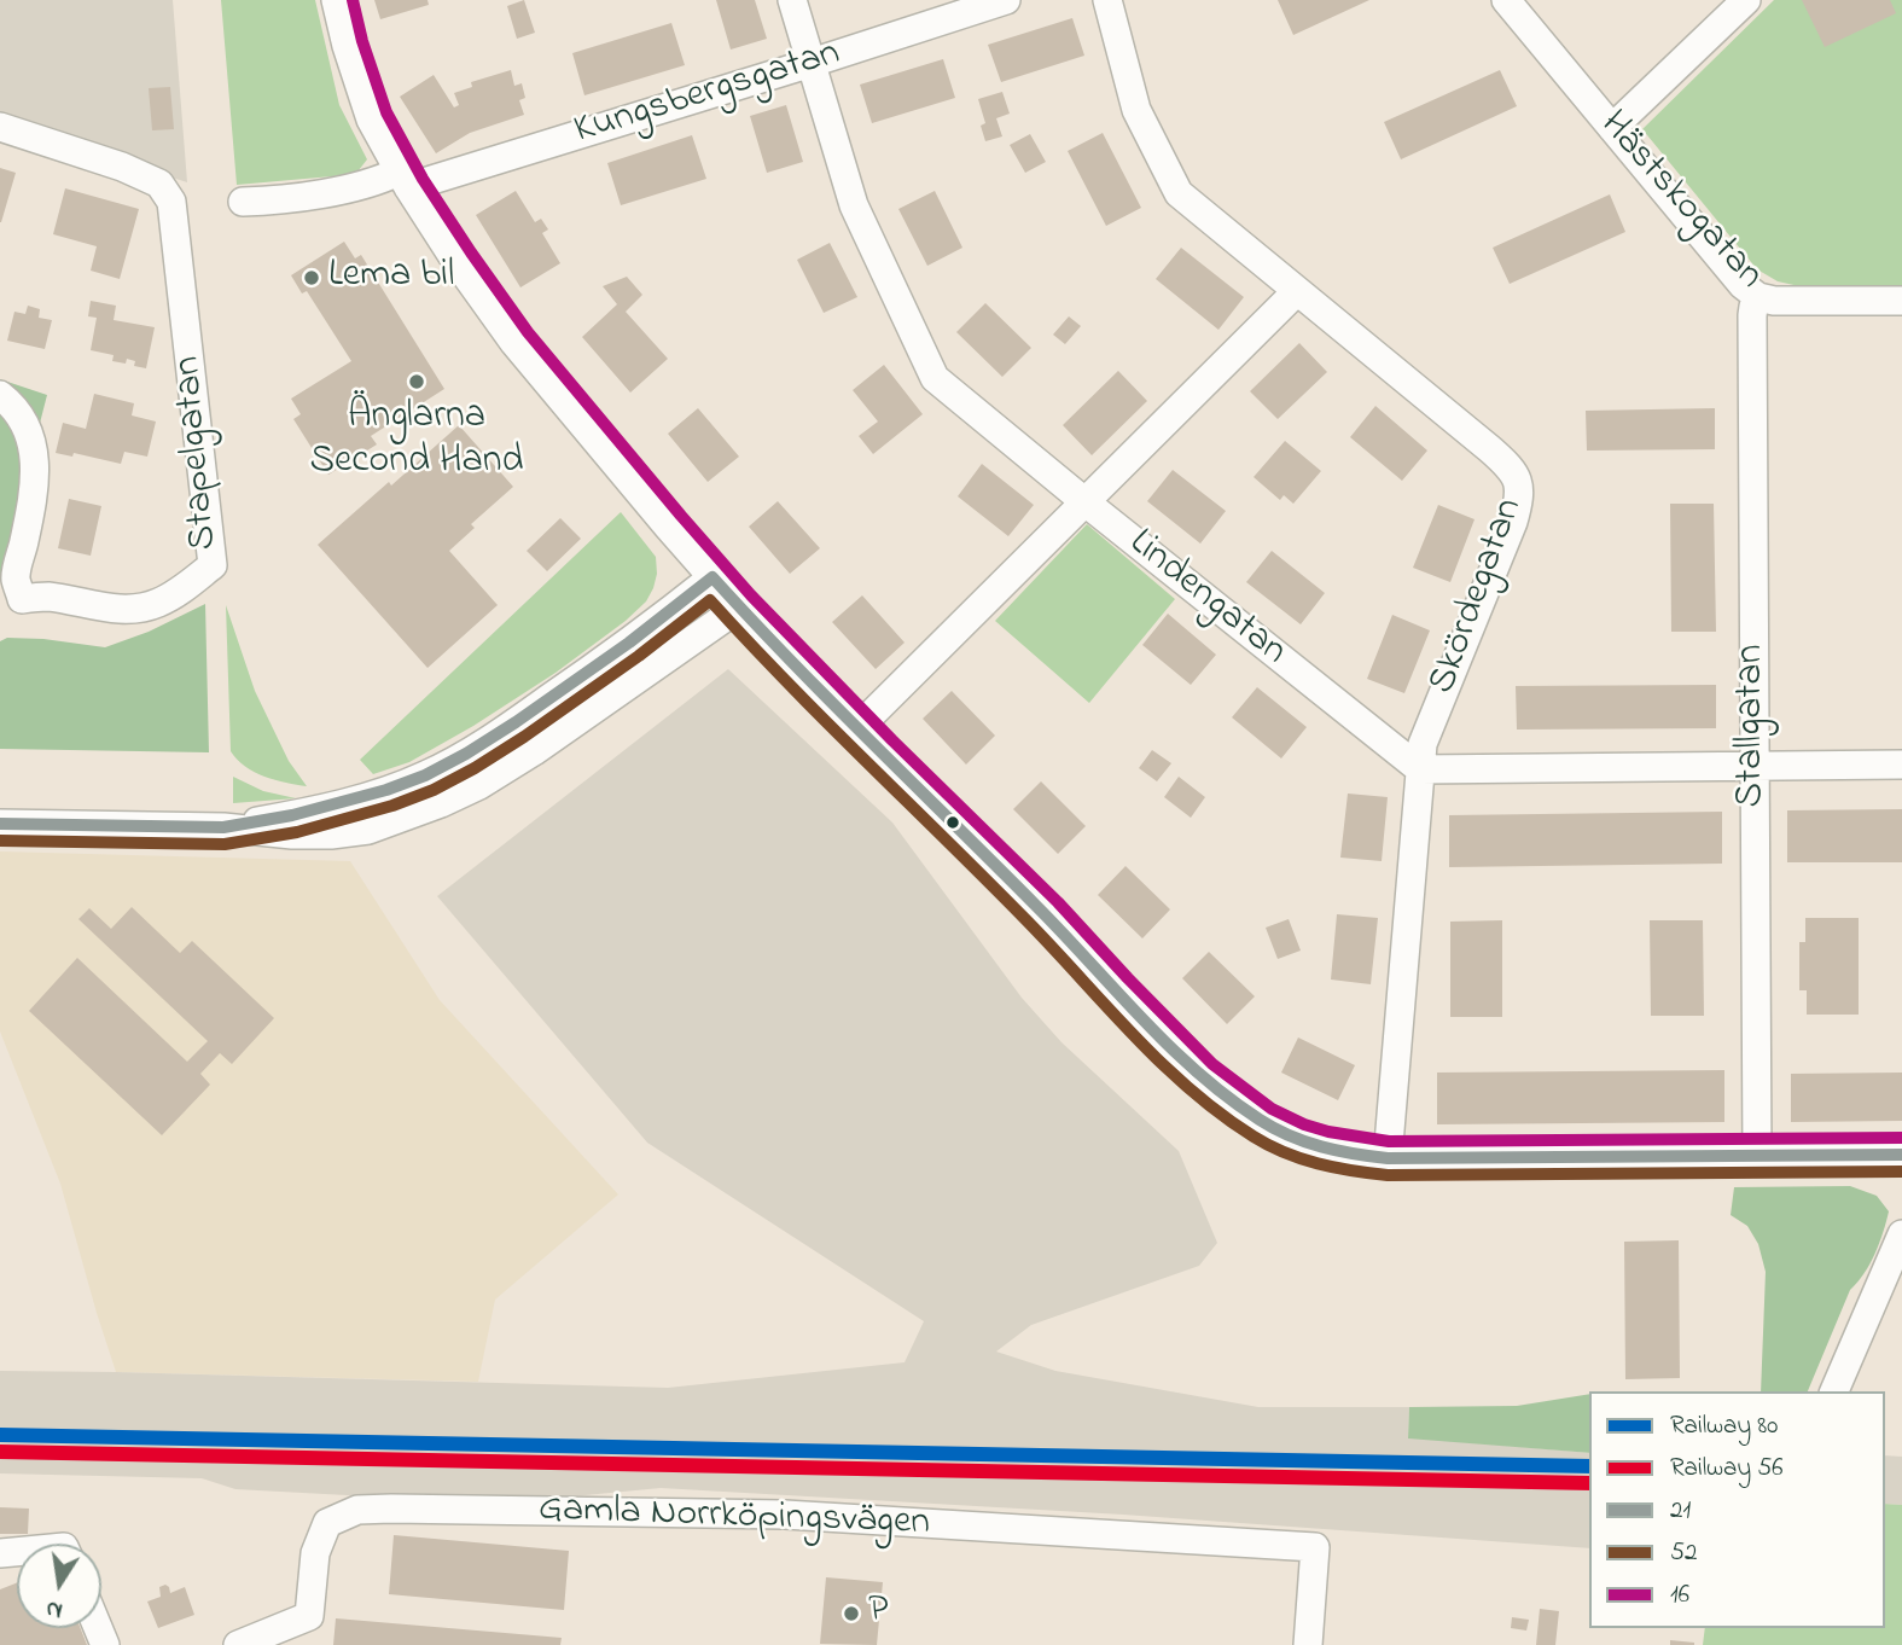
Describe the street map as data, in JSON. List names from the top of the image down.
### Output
{
  "streets": {
    "street": [
      "Kungsbergsgatan",
      "Hästskogatan",
      "Stapelgatan",
      "Skördegatan",
      "Lindengatan",
      "Stallgatan",
      "Gamla Norrköpingsvägen"
    ]
  },
  "crossings": [
    ["Kungsbergsgatan", "Lindengatan"],
    ["Hästskogatan", "Stallgatan"],
    ["Skördegatan", "Lindengatan"]
  ],
  "places": ["Lema bil", "Änglarna Second Hand", "P"],
  "lines": [
    "transit line 16",
    "transit line 21",
    "transit line 52",
    "rail line 80",
    "rail line 56"
  ],
  "legend": [
    "Railway 80",
    "Railway 56",
    "21",
    "52",
    "16"
  ],
  "north": "bottom"
}
